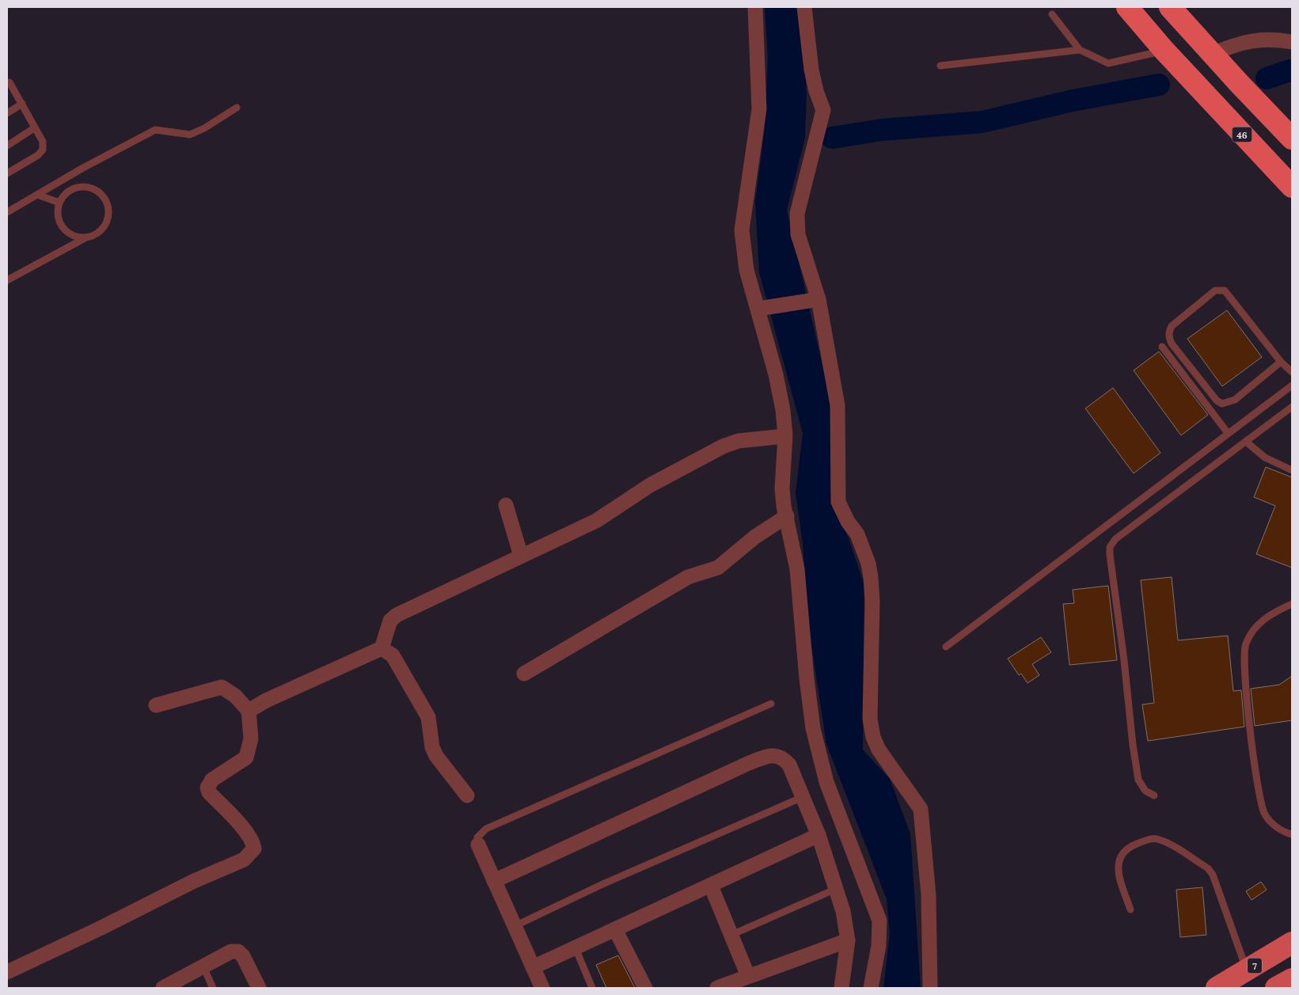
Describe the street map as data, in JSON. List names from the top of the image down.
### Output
{
  "streets": {
    "highway": ["46"],
    "main road": ["7"]
  }
}
